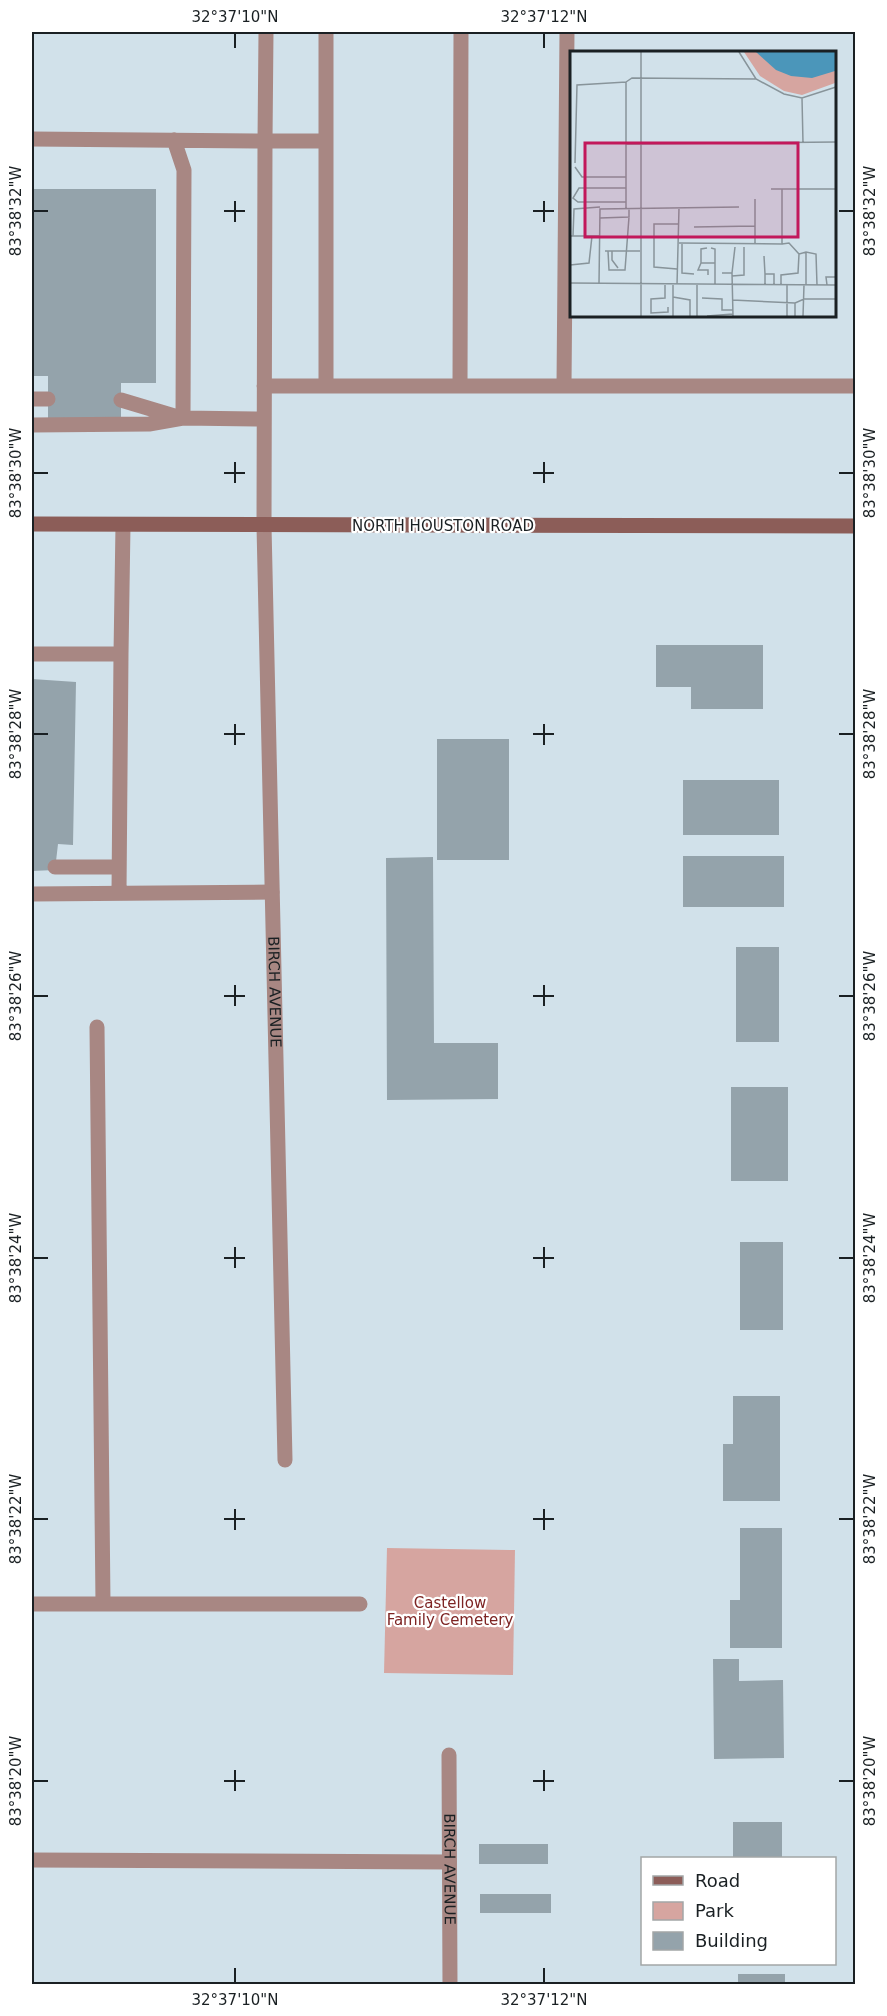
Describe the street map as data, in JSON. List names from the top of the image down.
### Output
{
  "streets": {
    "street": ["NORTH HOUSTON ROAD", "BIRCH AVENUE"]
  },
  "crossings": [
    ["NORTH HOUSTON ROAD", "BIRCH AVENUE"]
  ],
  "parks": ["Castellow Family Cemetery"],
  "legend": ["Road", "Park", "Building"],
  "coordinates": [
    "32°37'10\"N",
    "32°37'12\"N",
    "83°38'32\"W",
    "83°38'30\"W",
    "83°38'28\"W",
    "83°38'26\"W",
    "83°38'24\"W",
    "83°38'22\"W",
    "83°38'20\"W"
  ]
}
